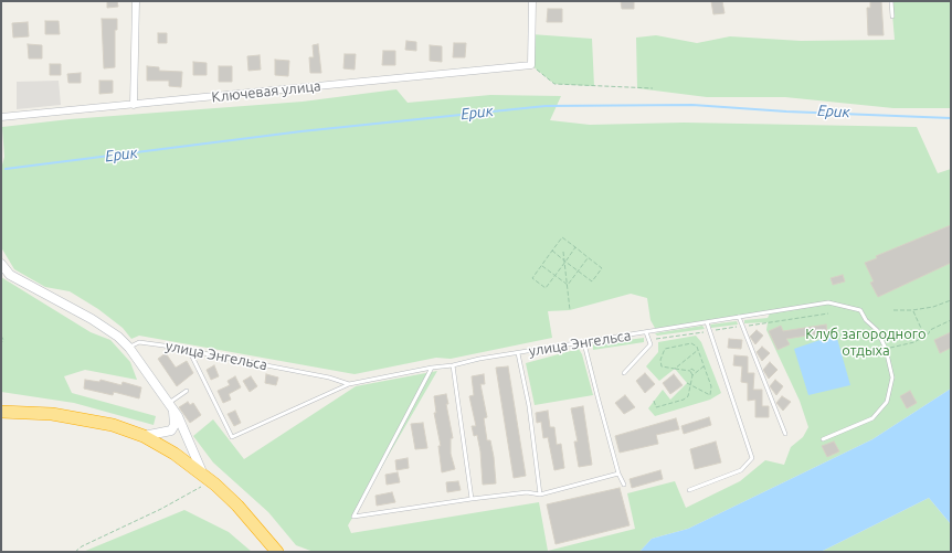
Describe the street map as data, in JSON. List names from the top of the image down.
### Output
{
  "streets": {
    "street": ["Ключевая улица"],
    "lane": ["улица Энгельса"]
  },
  "water": ["Ерик"],
  "parks": ["Клуб загородного отдыха"]
}
